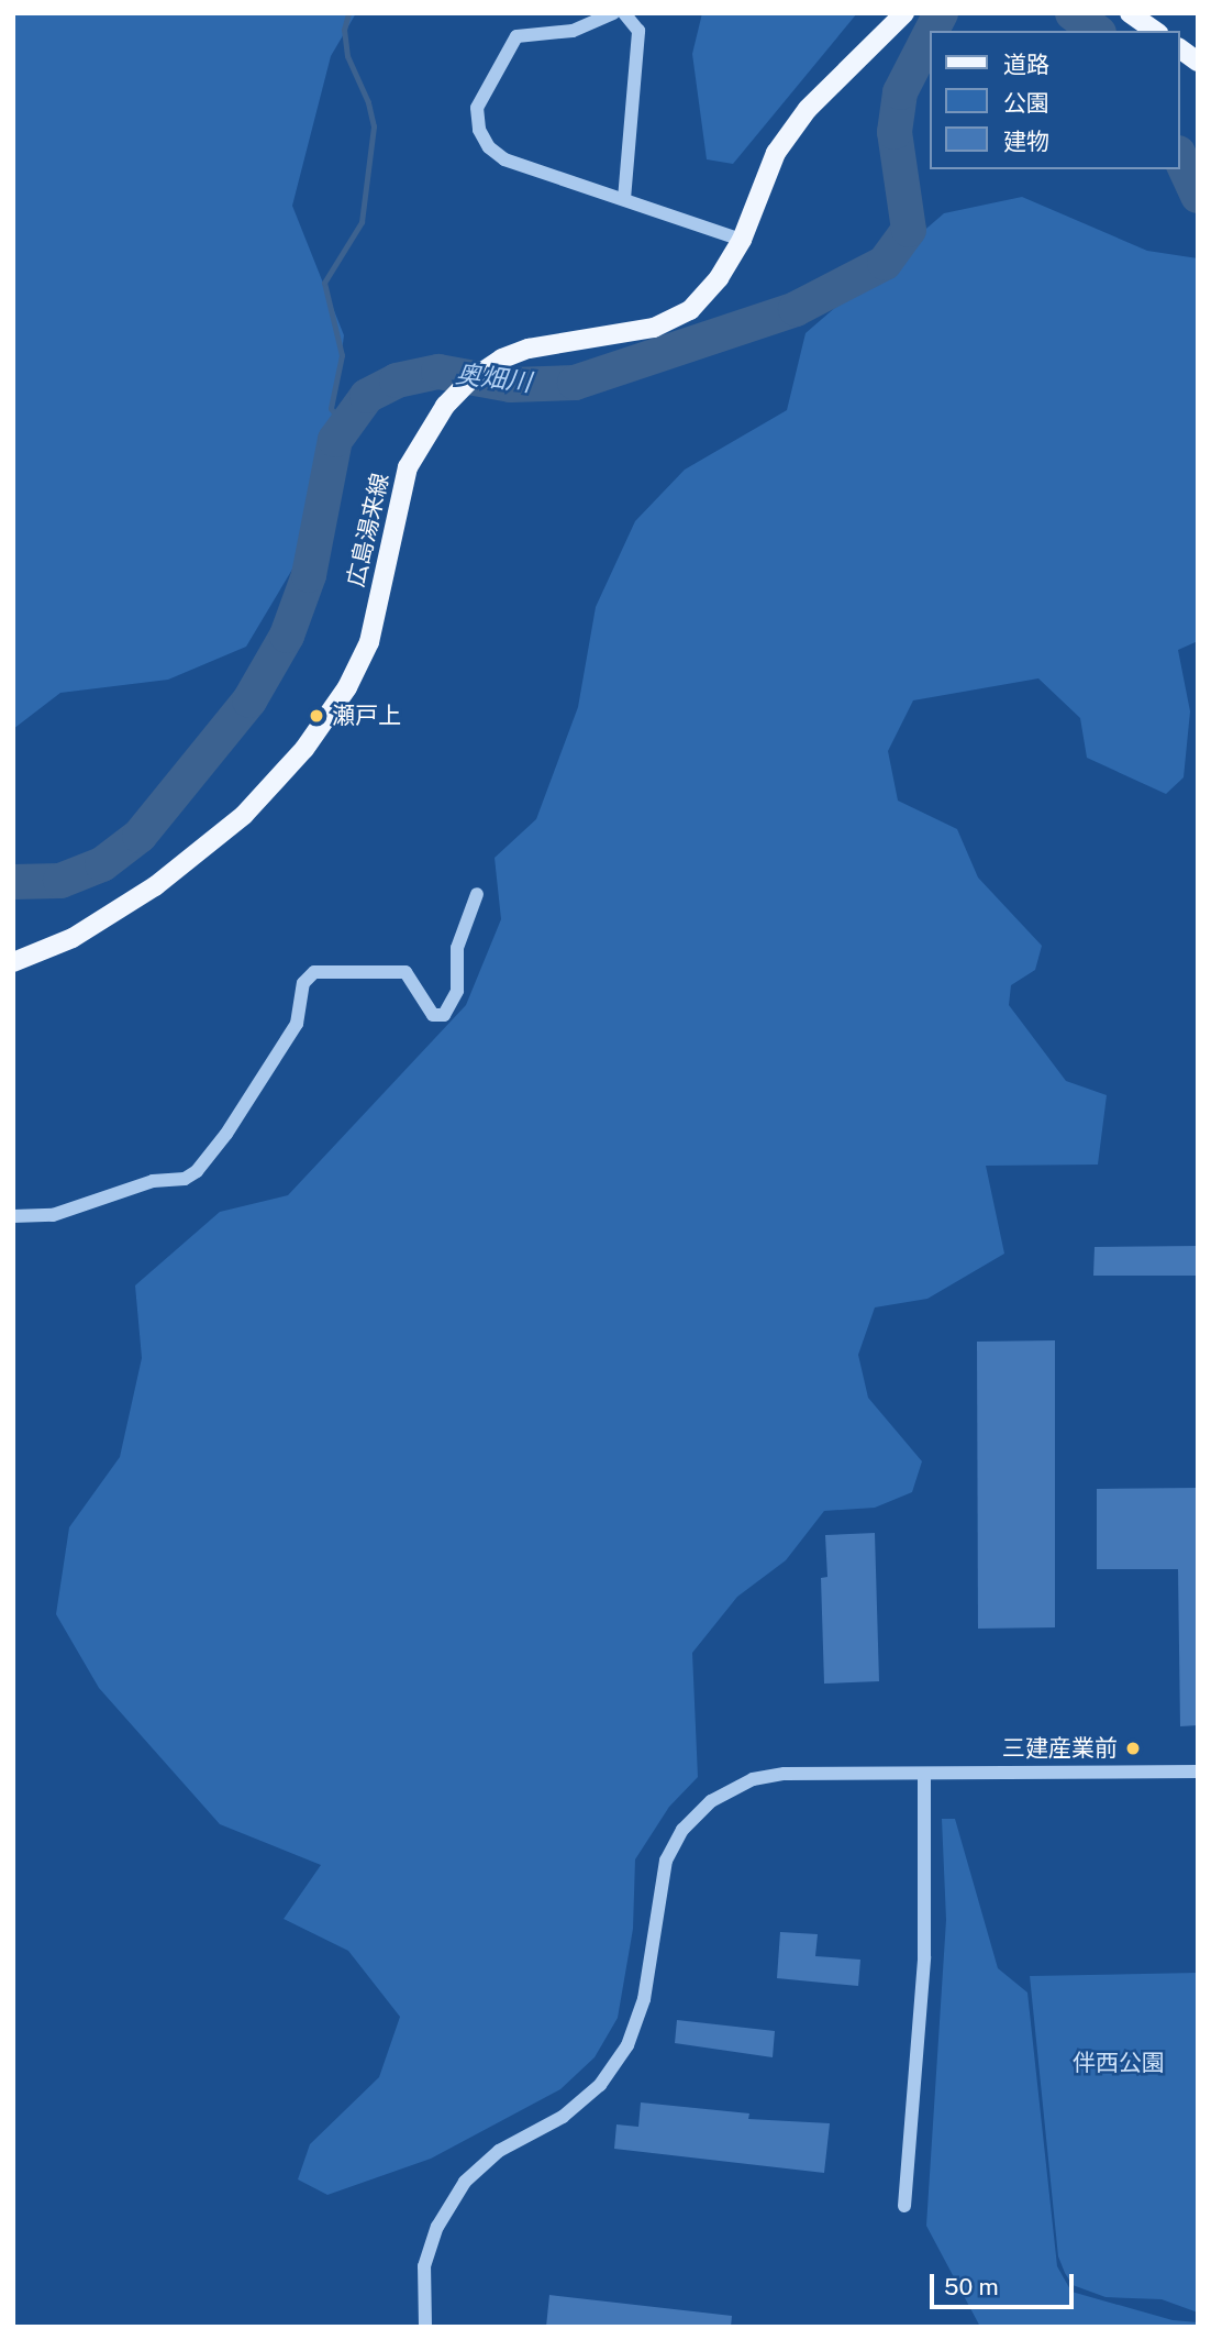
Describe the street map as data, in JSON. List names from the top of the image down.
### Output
{
  "streets": {
    "main road": ["広島湯来線"]
  },
  "water": ["奥畑川"],
  "parks": ["伴西公園"],
  "places": ["瀬戸上", "三建産業前"],
  "legend": ["道路", "公園", "建物"],
  "scale_bar": "50 m"
}
